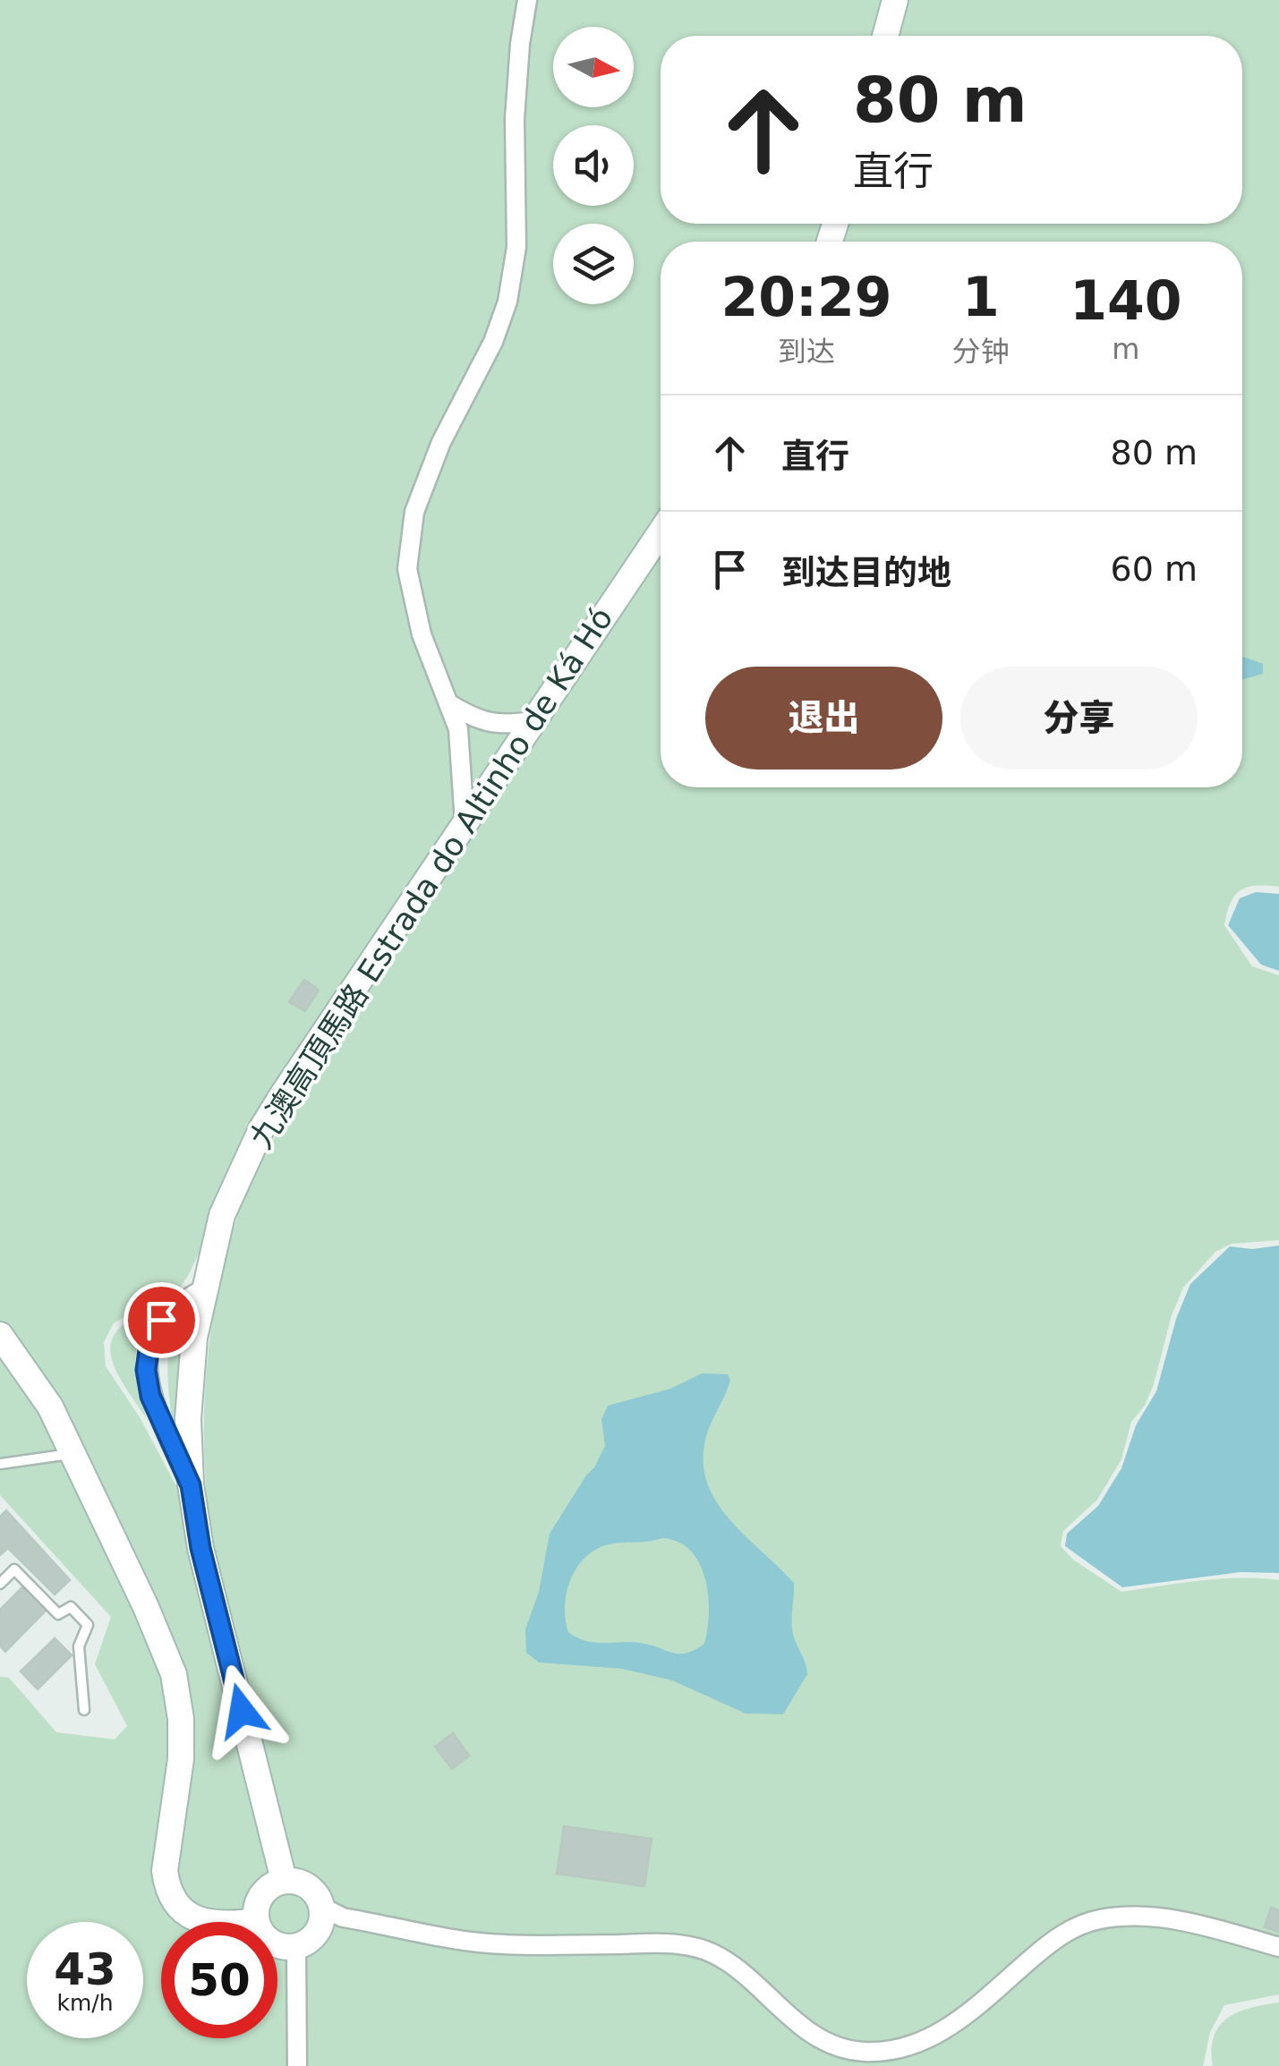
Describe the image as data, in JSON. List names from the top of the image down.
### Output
{
  "streets": {
    "main road": ["九澳高頂馬路 Estrada do Altinho de Ká Hó"]
  },
  "north": "right",
  "page": {
    "turn": ["80 m", "直行"],
    "eta": [
      "20:29",
      "到达",
      "1",
      "分钟",
      "140",
      "m"
    ],
    "list": [
      {
        "name": "直行",
        "value": "80 m"
      },
      {
        "name": "到达目的地",
        "value": "60 m"
      }
    ],
    "buttons": ["退出", "分享"],
    "speed": "43 km/h",
    "limit": "50"
  }
}
